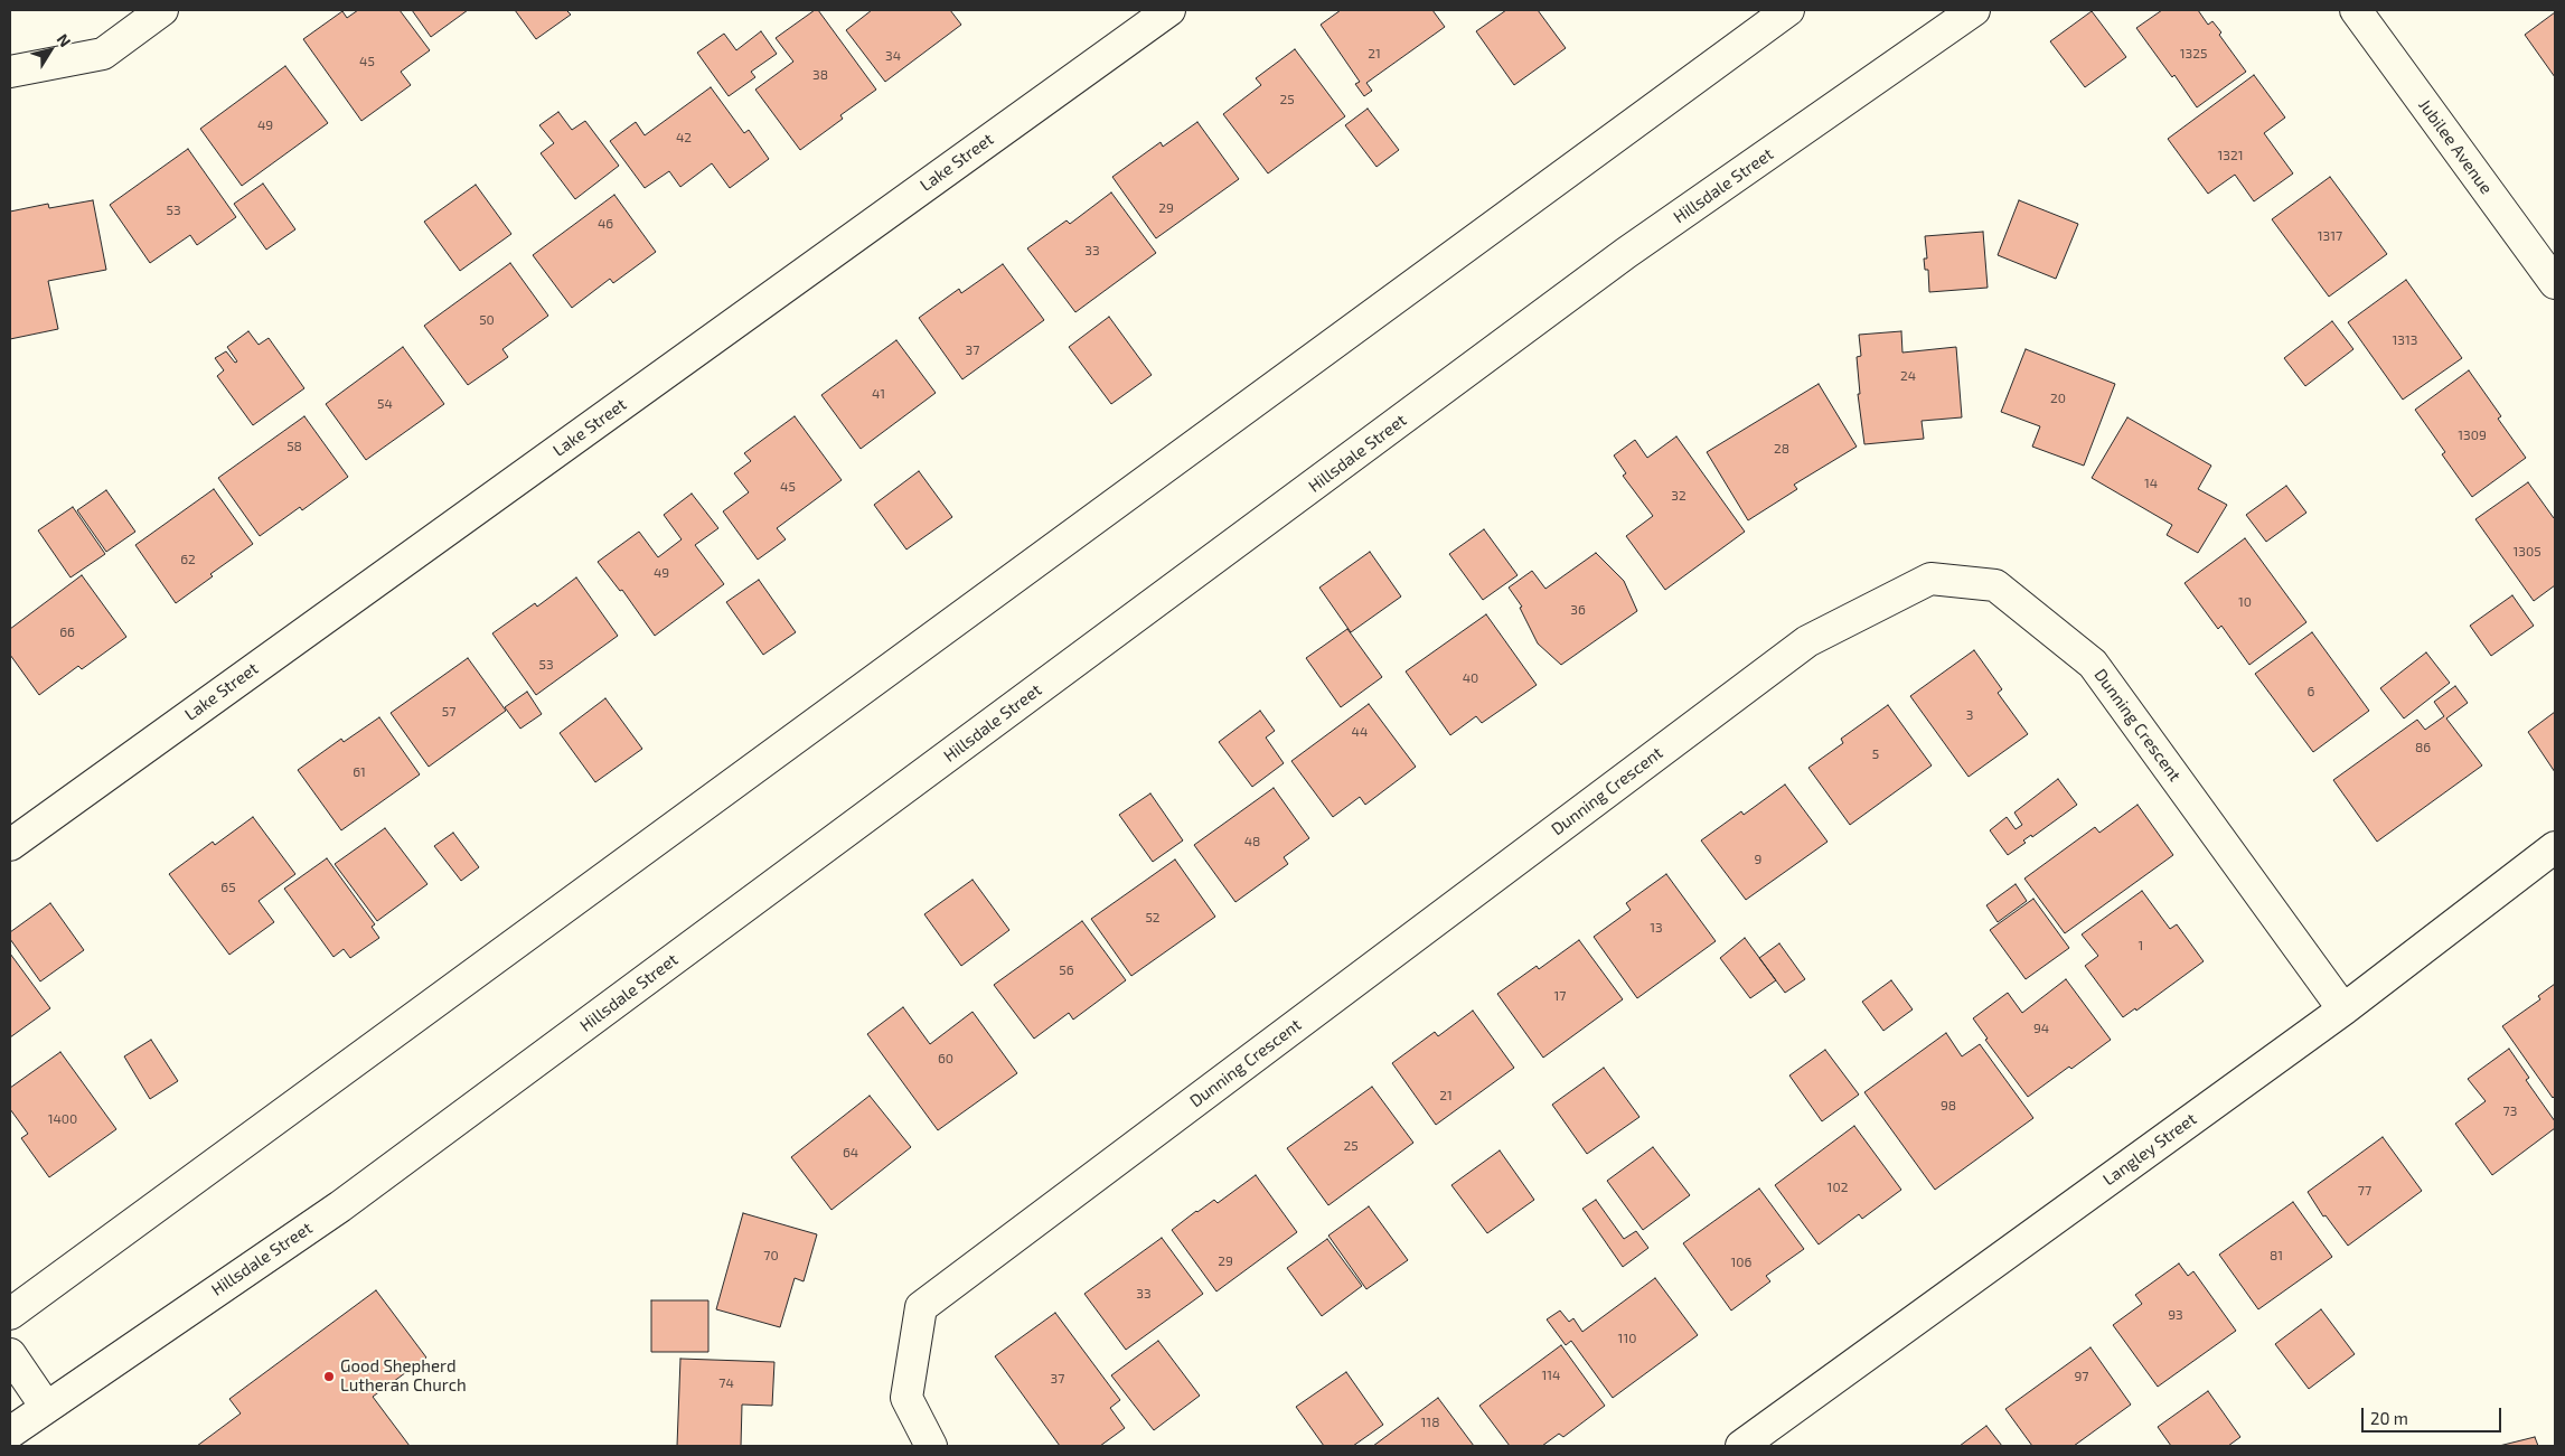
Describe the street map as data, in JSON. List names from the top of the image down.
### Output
{
  "streets": {
    "street": [
      "Jubilee Avenue",
      "Lake Street",
      "Hillsdale Street",
      "Dunning Crescent",
      "Langley Street"
    ]
  },
  "crossings": [
    ["Dunning Crescent", "Langley Street"]
  ],
  "places": ["Good Shepherd Lutheran Church"],
  "house_numbers": [
    "21",
    "1325",
    "34",
    "45",
    "38",
    "25",
    "49",
    "42",
    "1321",
    "29",
    "53",
    "46",
    "1317",
    "33",
    "50",
    "1313",
    "37",
    "24",
    "41",
    "20",
    "54",
    "1309",
    "58",
    "28",
    "14",
    "45",
    "32",
    "1305",
    "62",
    "49",
    "10",
    "36",
    "66",
    "53",
    "40",
    "6",
    "57",
    "3",
    "44",
    "86",
    "5",
    "61",
    "48",
    "9",
    "65",
    "52",
    "13",
    "1",
    "56",
    "17",
    "94",
    "60",
    "21",
    "98",
    "73",
    "1400",
    "25",
    "64",
    "102",
    "77",
    "70",
    "81",
    "29",
    "106",
    "33",
    "93",
    "110",
    "114",
    "97",
    "37",
    "74",
    "118"
  ],
  "scale_bar": "20 m",
  "north": "top right"
}
